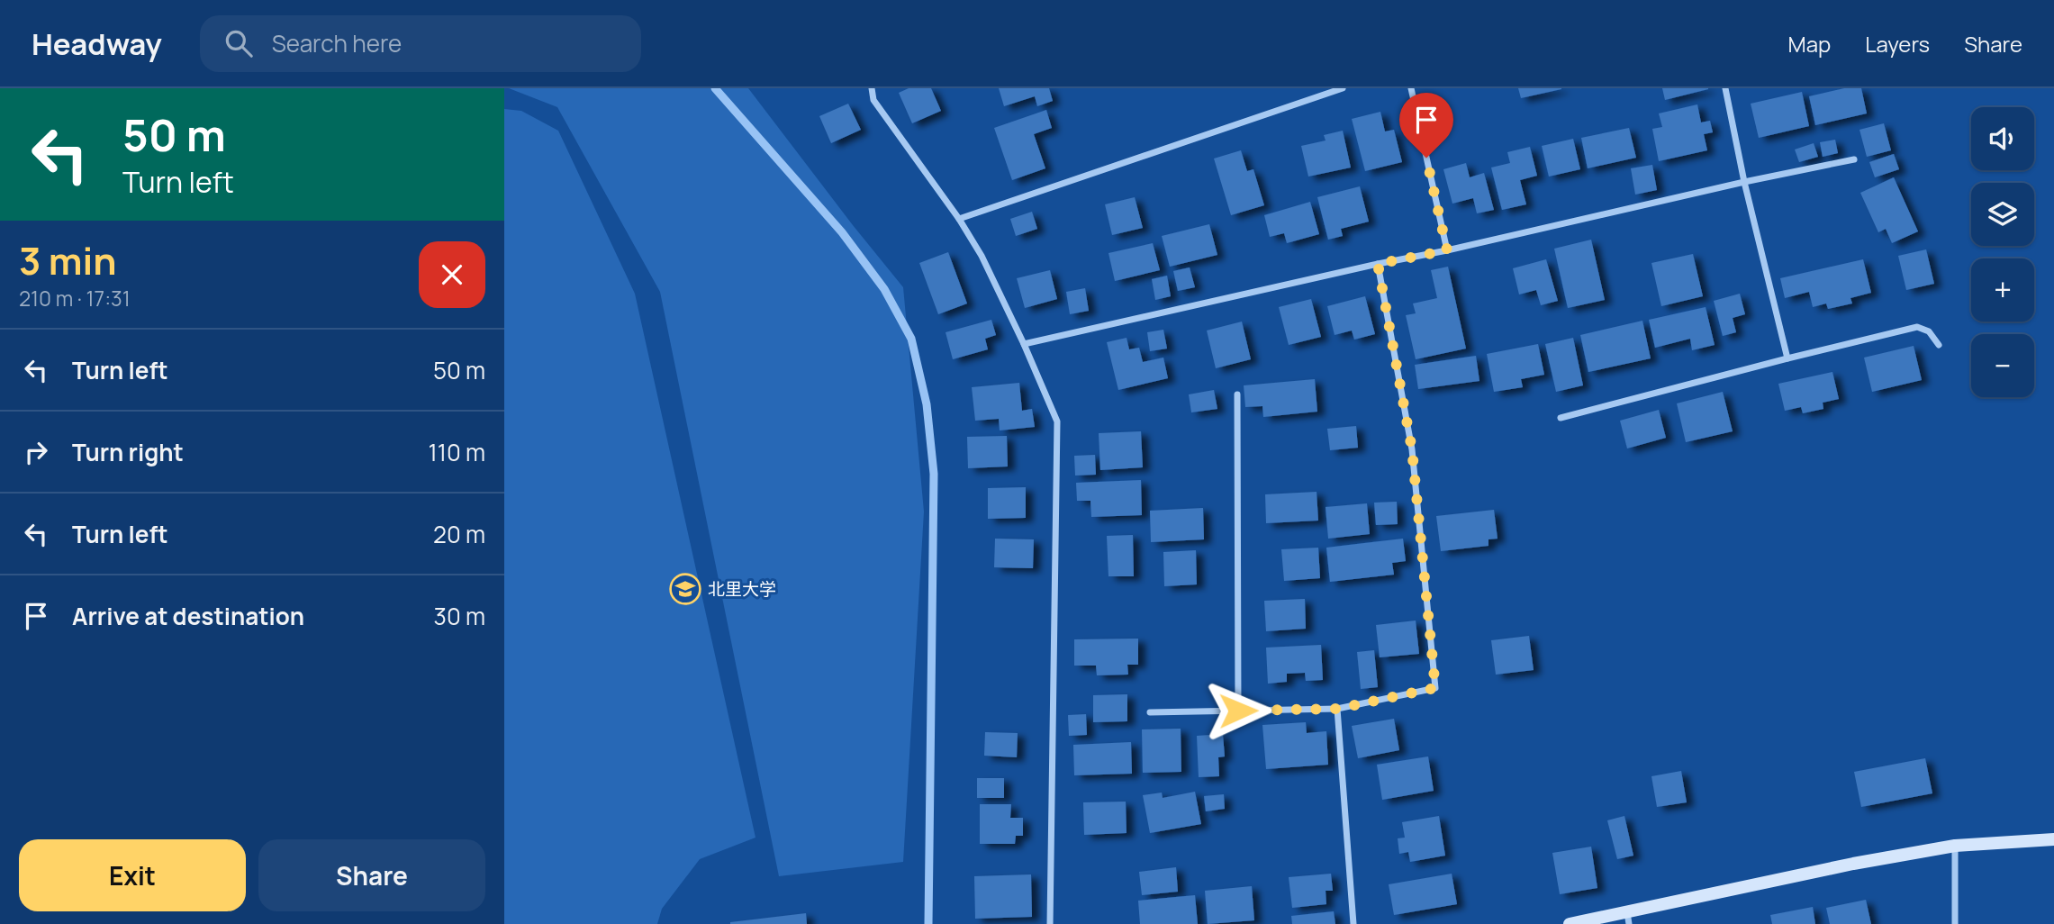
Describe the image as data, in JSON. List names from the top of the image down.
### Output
{
  "places": {
    "school or university": ["北里大学"]
  },
  "page": {
    "header": "Headway",
    "search": "Search here",
    "nav": ["Map", "Layers", "Share"],
    "turn": ["50 m", "Turn left"],
    "map_buttons": ["+", "−"],
    "heading": ["3 min", "210 m · 17:31"],
    "list": [
      {
        "name": "Turn left",
        "value": "50 m"
      },
      {
        "name": "Turn right",
        "value": "110 m"
      },
      {
        "name": "Turn left",
        "value": "20 m"
      },
      {
        "name": "Arrive at destination",
        "value": "30 m"
      }
    ],
    "buttons": ["Exit", "Share"]
  }
}
